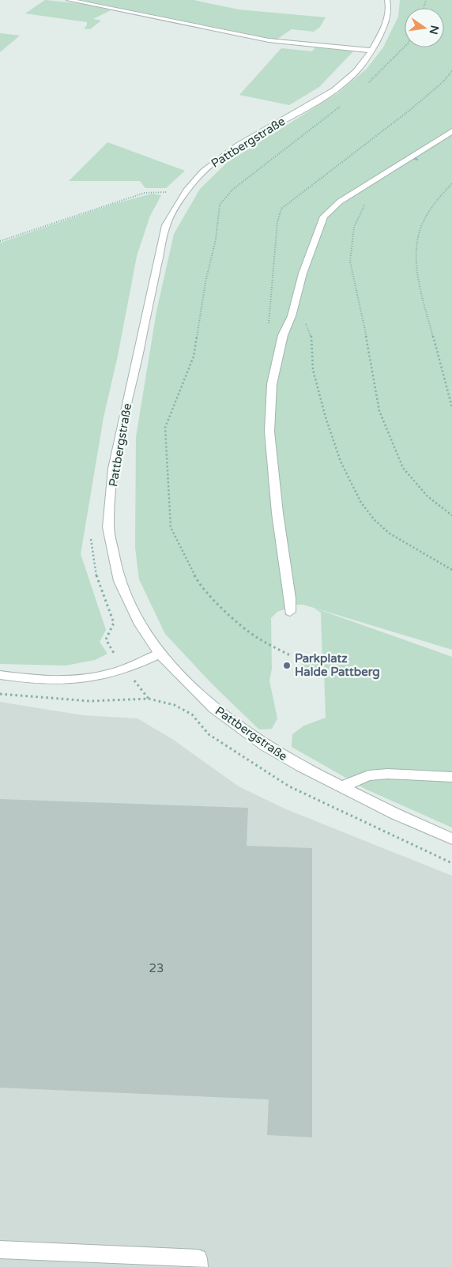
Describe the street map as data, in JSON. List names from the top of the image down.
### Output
{
  "streets": {
    "street": ["Pattbergstraße"]
  },
  "places": ["Parkplatz Halde Pattberg"],
  "house_numbers": ["23"],
  "north": "right"
}
